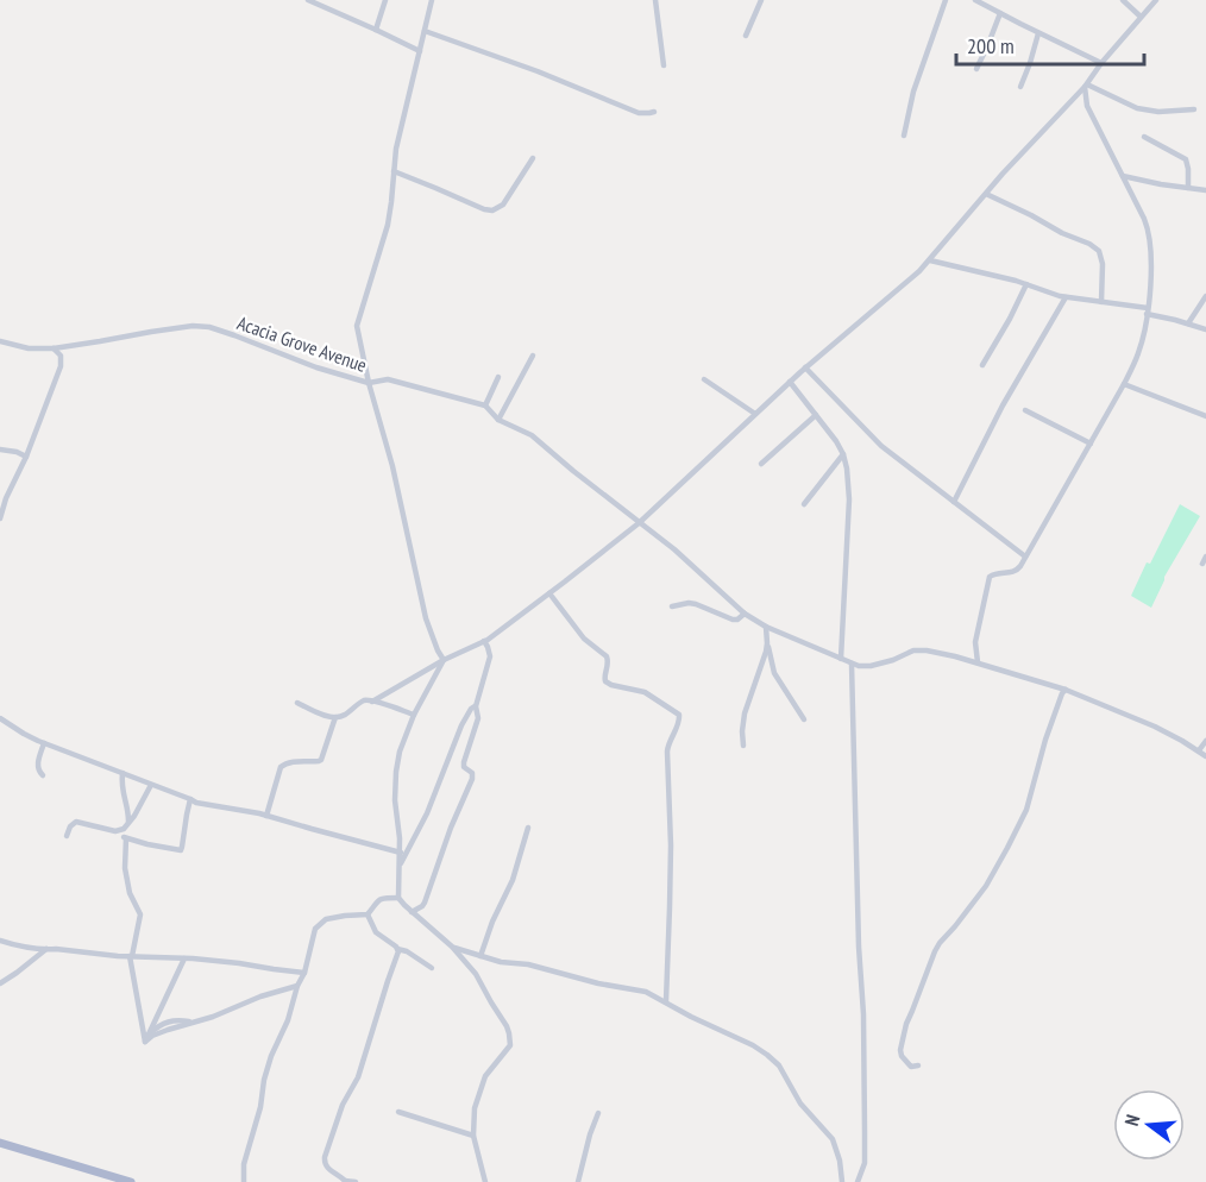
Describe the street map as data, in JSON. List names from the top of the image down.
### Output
{
  "streets": {
    "street": ["Acacia Grove Avenue"]
  },
  "scale_bar": "200 m",
  "north": "left"
}
